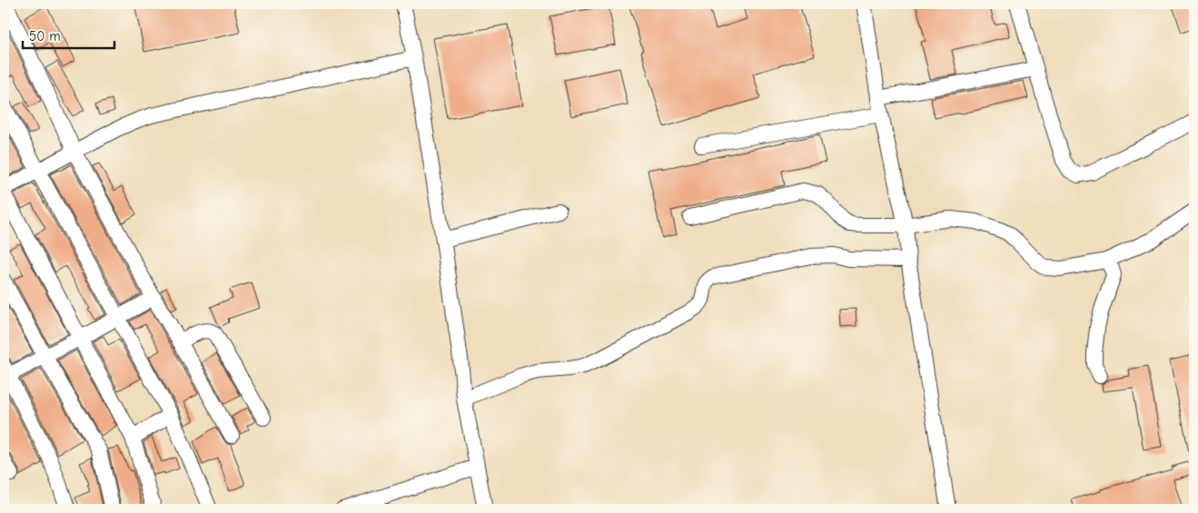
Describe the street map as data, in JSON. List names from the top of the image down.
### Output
{
  "scale_bar": "50 m"
}
